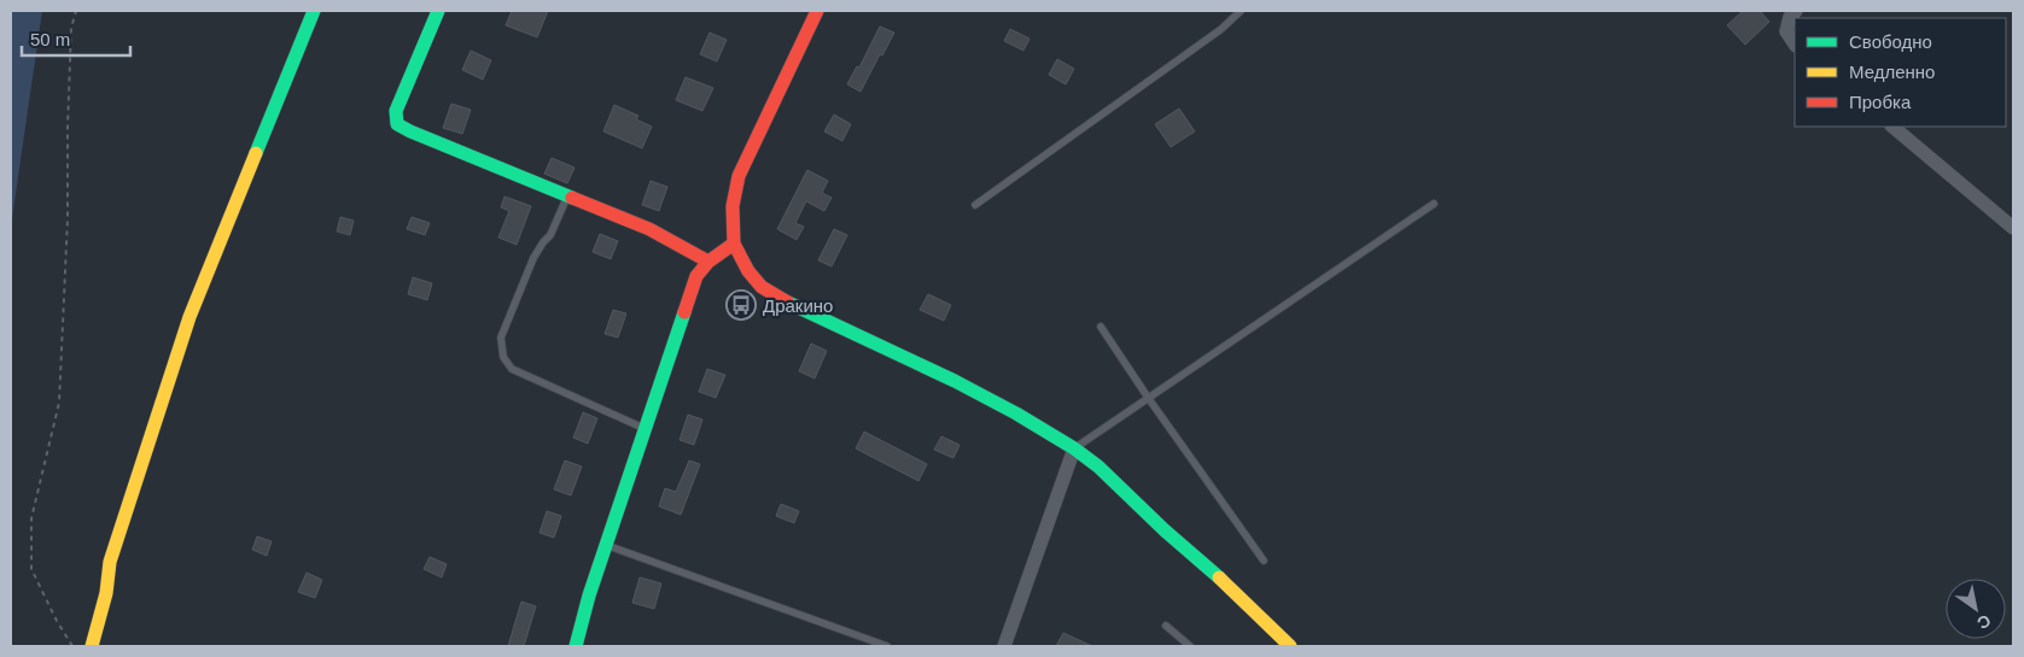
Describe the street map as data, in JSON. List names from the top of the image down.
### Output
{
  "places": {
    "bus stop": ["Дракино"]
  },
  "legend": ["Свободно", "Медленно", "Пробка"],
  "scale_bar": "50 m",
  "north": "bottom right"
}
